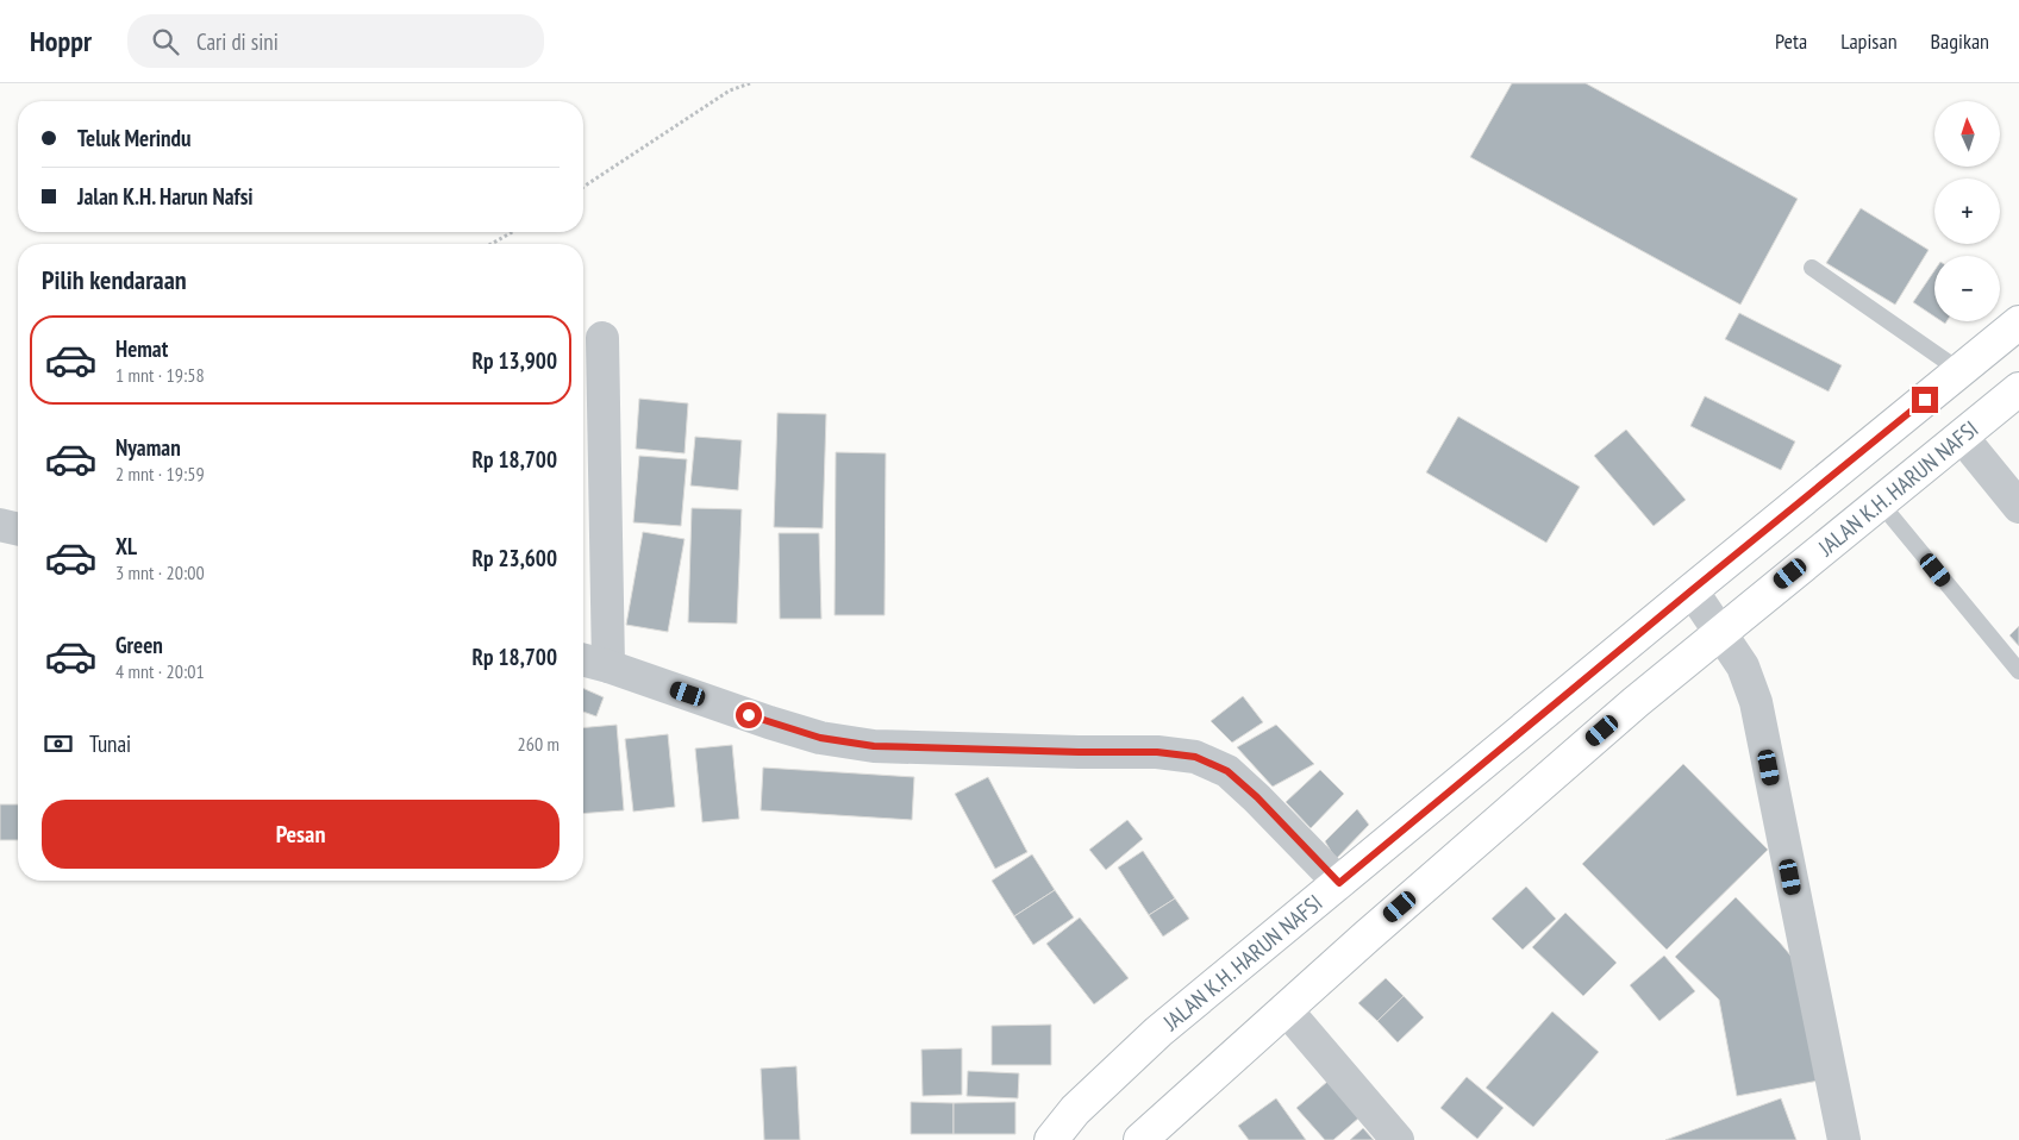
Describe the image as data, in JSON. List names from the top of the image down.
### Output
{
  "streets": {
    "main road": ["JALAN K.H. HARUN NAFSI"]
  },
  "north": "top",
  "page": {
    "header": "Hoppr",
    "search": "Cari di sini",
    "nav": ["Peta", "Lapisan", "Bagikan"],
    "map_buttons": ["+", "−"],
    "banner": ["Teluk Merindu", "Jalan K.H. Harun Nafsi"],
    "heading": "Pilih kendaraan",
    "list": [
      {
        "name": "Hemat",
        "note": "1 mnt · 19:58",
        "value": "Rp 13,900"
      },
      {
        "name": "Nyaman",
        "note": "2 mnt · 19:59",
        "value": "Rp 18,700"
      },
      {
        "name": "XL",
        "note": "3 mnt · 20:00",
        "value": "Rp 23,600"
      },
      {
        "name": "Green",
        "note": "4 mnt · 20:01",
        "value": "Rp 18,700"
      }
    ],
    "pay": ["Tunai", "260 m"],
    "buttons": "Pesan"
  }
}
